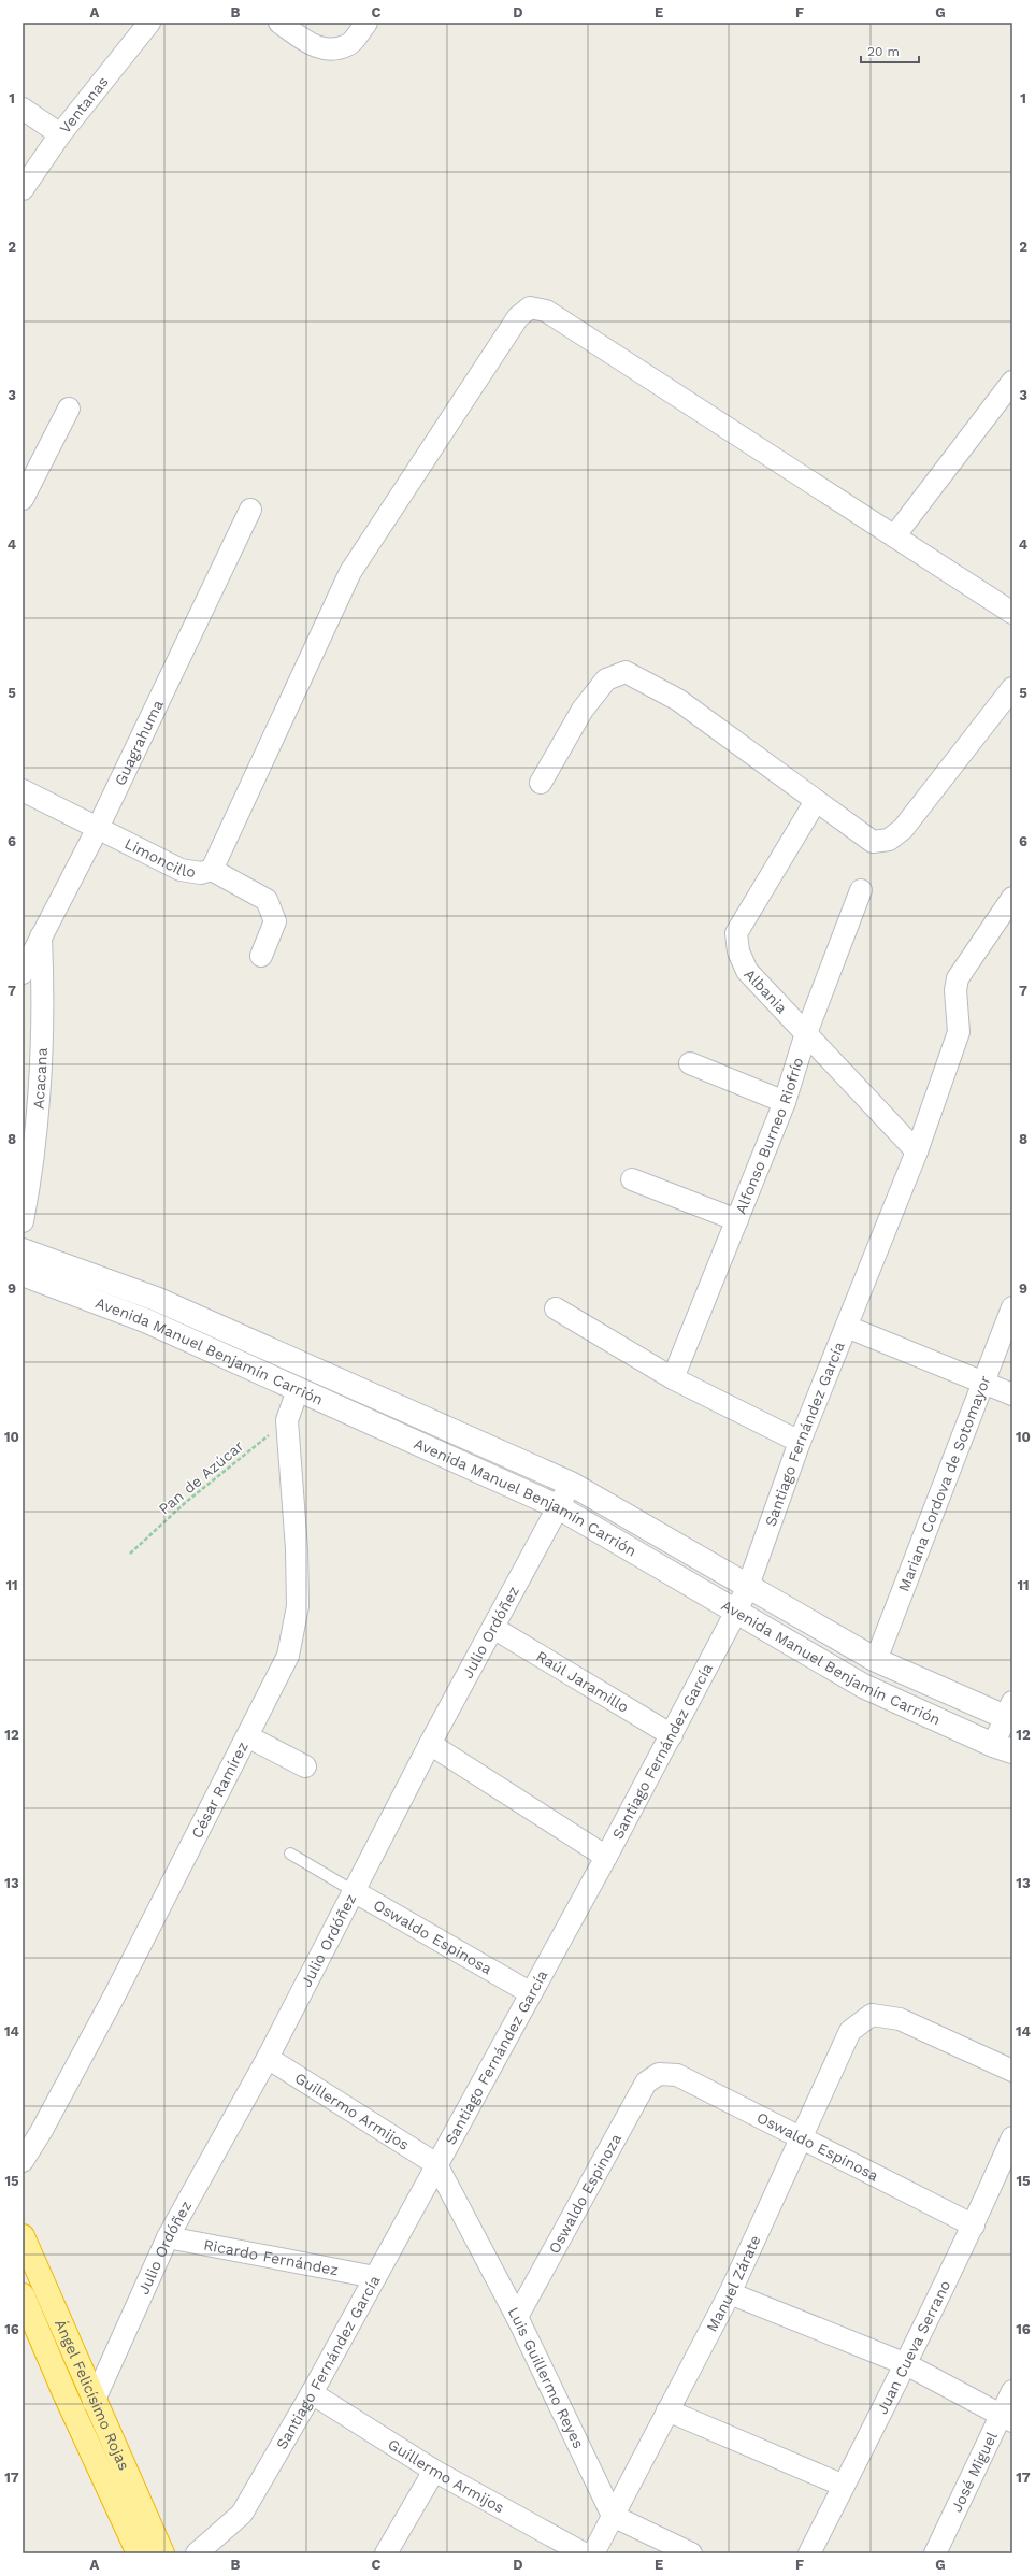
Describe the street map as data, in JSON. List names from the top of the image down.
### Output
{
  "streets": {
    "highway": ["Ángel Felicísimo Rojas"],
    "main road": ["Avenida Manuel Benjamín Carrión"],
    "street": [
      "Ventanas",
      "Guagrahuma",
      "Limoncillo",
      "Albania",
      "Acacana",
      "Alfonso Burneo Riofrío",
      "Santiago Fernández García",
      "Mariana Cordova de Sotomayor",
      "Julio Ordóñez",
      "Raúl Jaramillo",
      "César Ramírez",
      "Oswaldo Espinosa",
      "Guillermo Armijos",
      "Oswaldo Espinoza",
      "Ricardo Fernández",
      "Manuel Zárate",
      "Juan Cueva Serrano",
      "Luis Guillermo Reyes",
      "José Miguel"
    ],
    "path": ["Pan de Azúcar"]
  },
  "crossings": [
    ["Guagrahuma", "Limoncillo"],
    ["Guagrahuma", "Acacana"],
    ["Albania", "Alfonso Burneo Riofrío"],
    ["Albania", "Santiago Fernández García"],
    ["Avenida Manuel Benjamín Carrión", "Santiago Fernández García"],
    ["Avenida Manuel Benjamín Carrión", "Mariana Cordova de Sotomayor"],
    ["Avenida Manuel Benjamín Carrión", "Julio Ordóñez"],
    ["Avenida Manuel Benjamín Carrión", "César Ramírez"],
    ["Santiago Fernández García", "Raúl Jaramillo"],
    ["Santiago Fernández García", "Oswaldo Espinosa"],
    ["Santiago Fernández García", "Guillermo Armijos"],
    ["Santiago Fernández García", "Ricardo Fernández"],
    ["Santiago Fernández García", "Luis Guillermo Reyes"],
    ["Pan de Azúcar", "César Ramírez"],
    ["Julio Ordóñez", "Raúl Jaramillo"],
    ["Julio Ordóñez", "Oswaldo Espinosa"],
    ["Julio Ordóñez", "Guillermo Armijos"],
    ["Julio Ordóñez", "Ricardo Fernández"],
    ["Julio Ordóñez", "Ángel Felicísimo Rojas"],
    ["Oswaldo Espinosa", "Oswaldo Espinoza"],
    ["Oswaldo Espinosa", "Manuel Zárate"],
    ["Oswaldo Espinosa", "Juan Cueva Serrano"],
    ["Guillermo Armijos", "Luis Guillermo Reyes"],
    ["Oswaldo Espinoza", "Luis Guillermo Reyes"],
    ["Manuel Zárate", "Luis Guillermo Reyes"]
  ],
  "scale_bar": "20 m",
  "grid": {
    "columns": [
      "A",
      "B",
      "C",
      "D",
      "E",
      "F",
      "G"
    ],
    "rows": [
      "1",
      "2",
      "3",
      "4",
      "5",
      "6",
      "7",
      "8",
      "9",
      "10",
      "11",
      "12",
      "13",
      "14",
      "15",
      "16",
      "17"
    ]
  }
}
